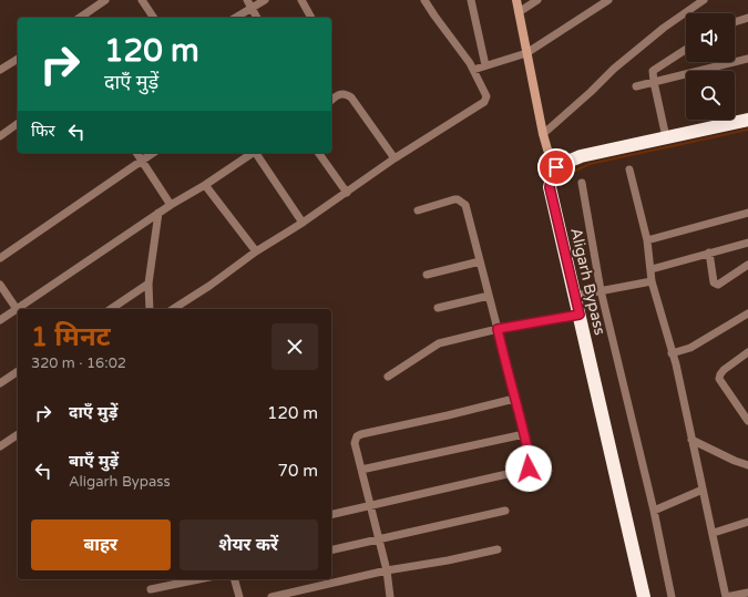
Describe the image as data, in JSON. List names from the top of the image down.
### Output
{
  "streets": {
    "highway": ["Aligarh Bypass"]
  },
  "page": {
    "turn": ["120 m", "दाएँ मुड़ें"],
    "then": "फिर",
    "heading": ["1 मिनट", "320 m · 16:02"],
    "list": [
      {
        "name": "दाएँ मुड़ें",
        "value": "120 m"
      },
      {
        "name": "बाएँ मुड़ें",
        "note": "Aligarh Bypass",
        "value": "70 m"
      }
    ],
    "buttons": ["बाहर", "शेयर करें"]
  }
}
